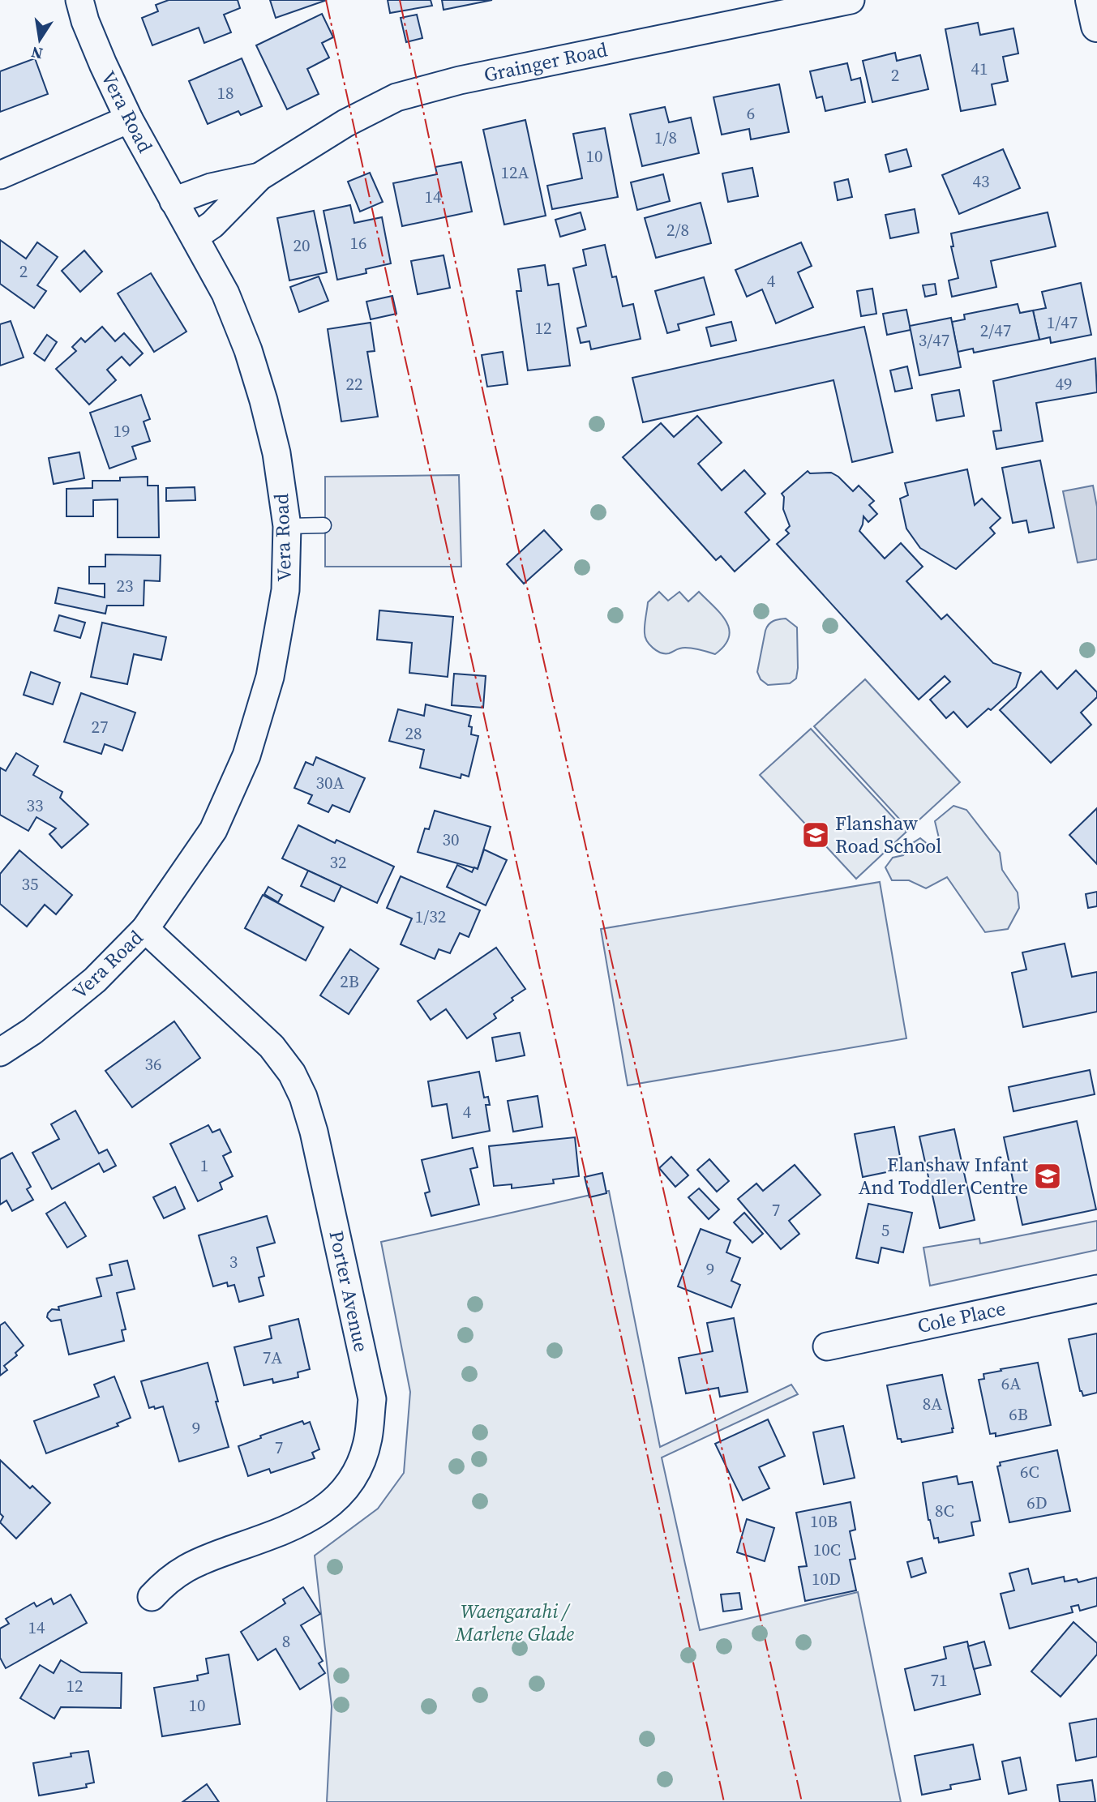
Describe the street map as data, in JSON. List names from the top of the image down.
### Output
{
  "streets": {
    "street": [
      "Grainger Road",
      "Vera Road",
      "Porter Avenue",
      "Cole Place"
    ]
  },
  "crossings": [
    ["Grainger Road", "Vera Road"],
    ["Vera Road", "Porter Avenue"]
  ],
  "parks": ["Waengarahi / Marlene Glade"],
  "places": {
    "school or university": ["Flanshaw Road School", "Flanshaw Infant And Toddler Centre"]
  },
  "house_numbers": [
    "41",
    "2",
    "18",
    "6",
    "1/8",
    "10",
    "12A",
    "43",
    "14",
    "2/8",
    "16",
    "20",
    "2",
    "4",
    "1/47",
    "12",
    "2/47",
    "3/47",
    "22",
    "49",
    "19",
    "23",
    "27",
    "28",
    "30A",
    "33",
    "30",
    "32",
    "35",
    "1/32",
    "2B",
    "36",
    "4",
    "1",
    "7",
    "5",
    "3",
    "9",
    "7A",
    "6A",
    "8A",
    "6B",
    "9",
    "7",
    "6C",
    "6D",
    "8C",
    "10B",
    "10C",
    "10D",
    "14",
    "8",
    "71",
    "12",
    "10"
  ],
  "north": "bottom"
}
